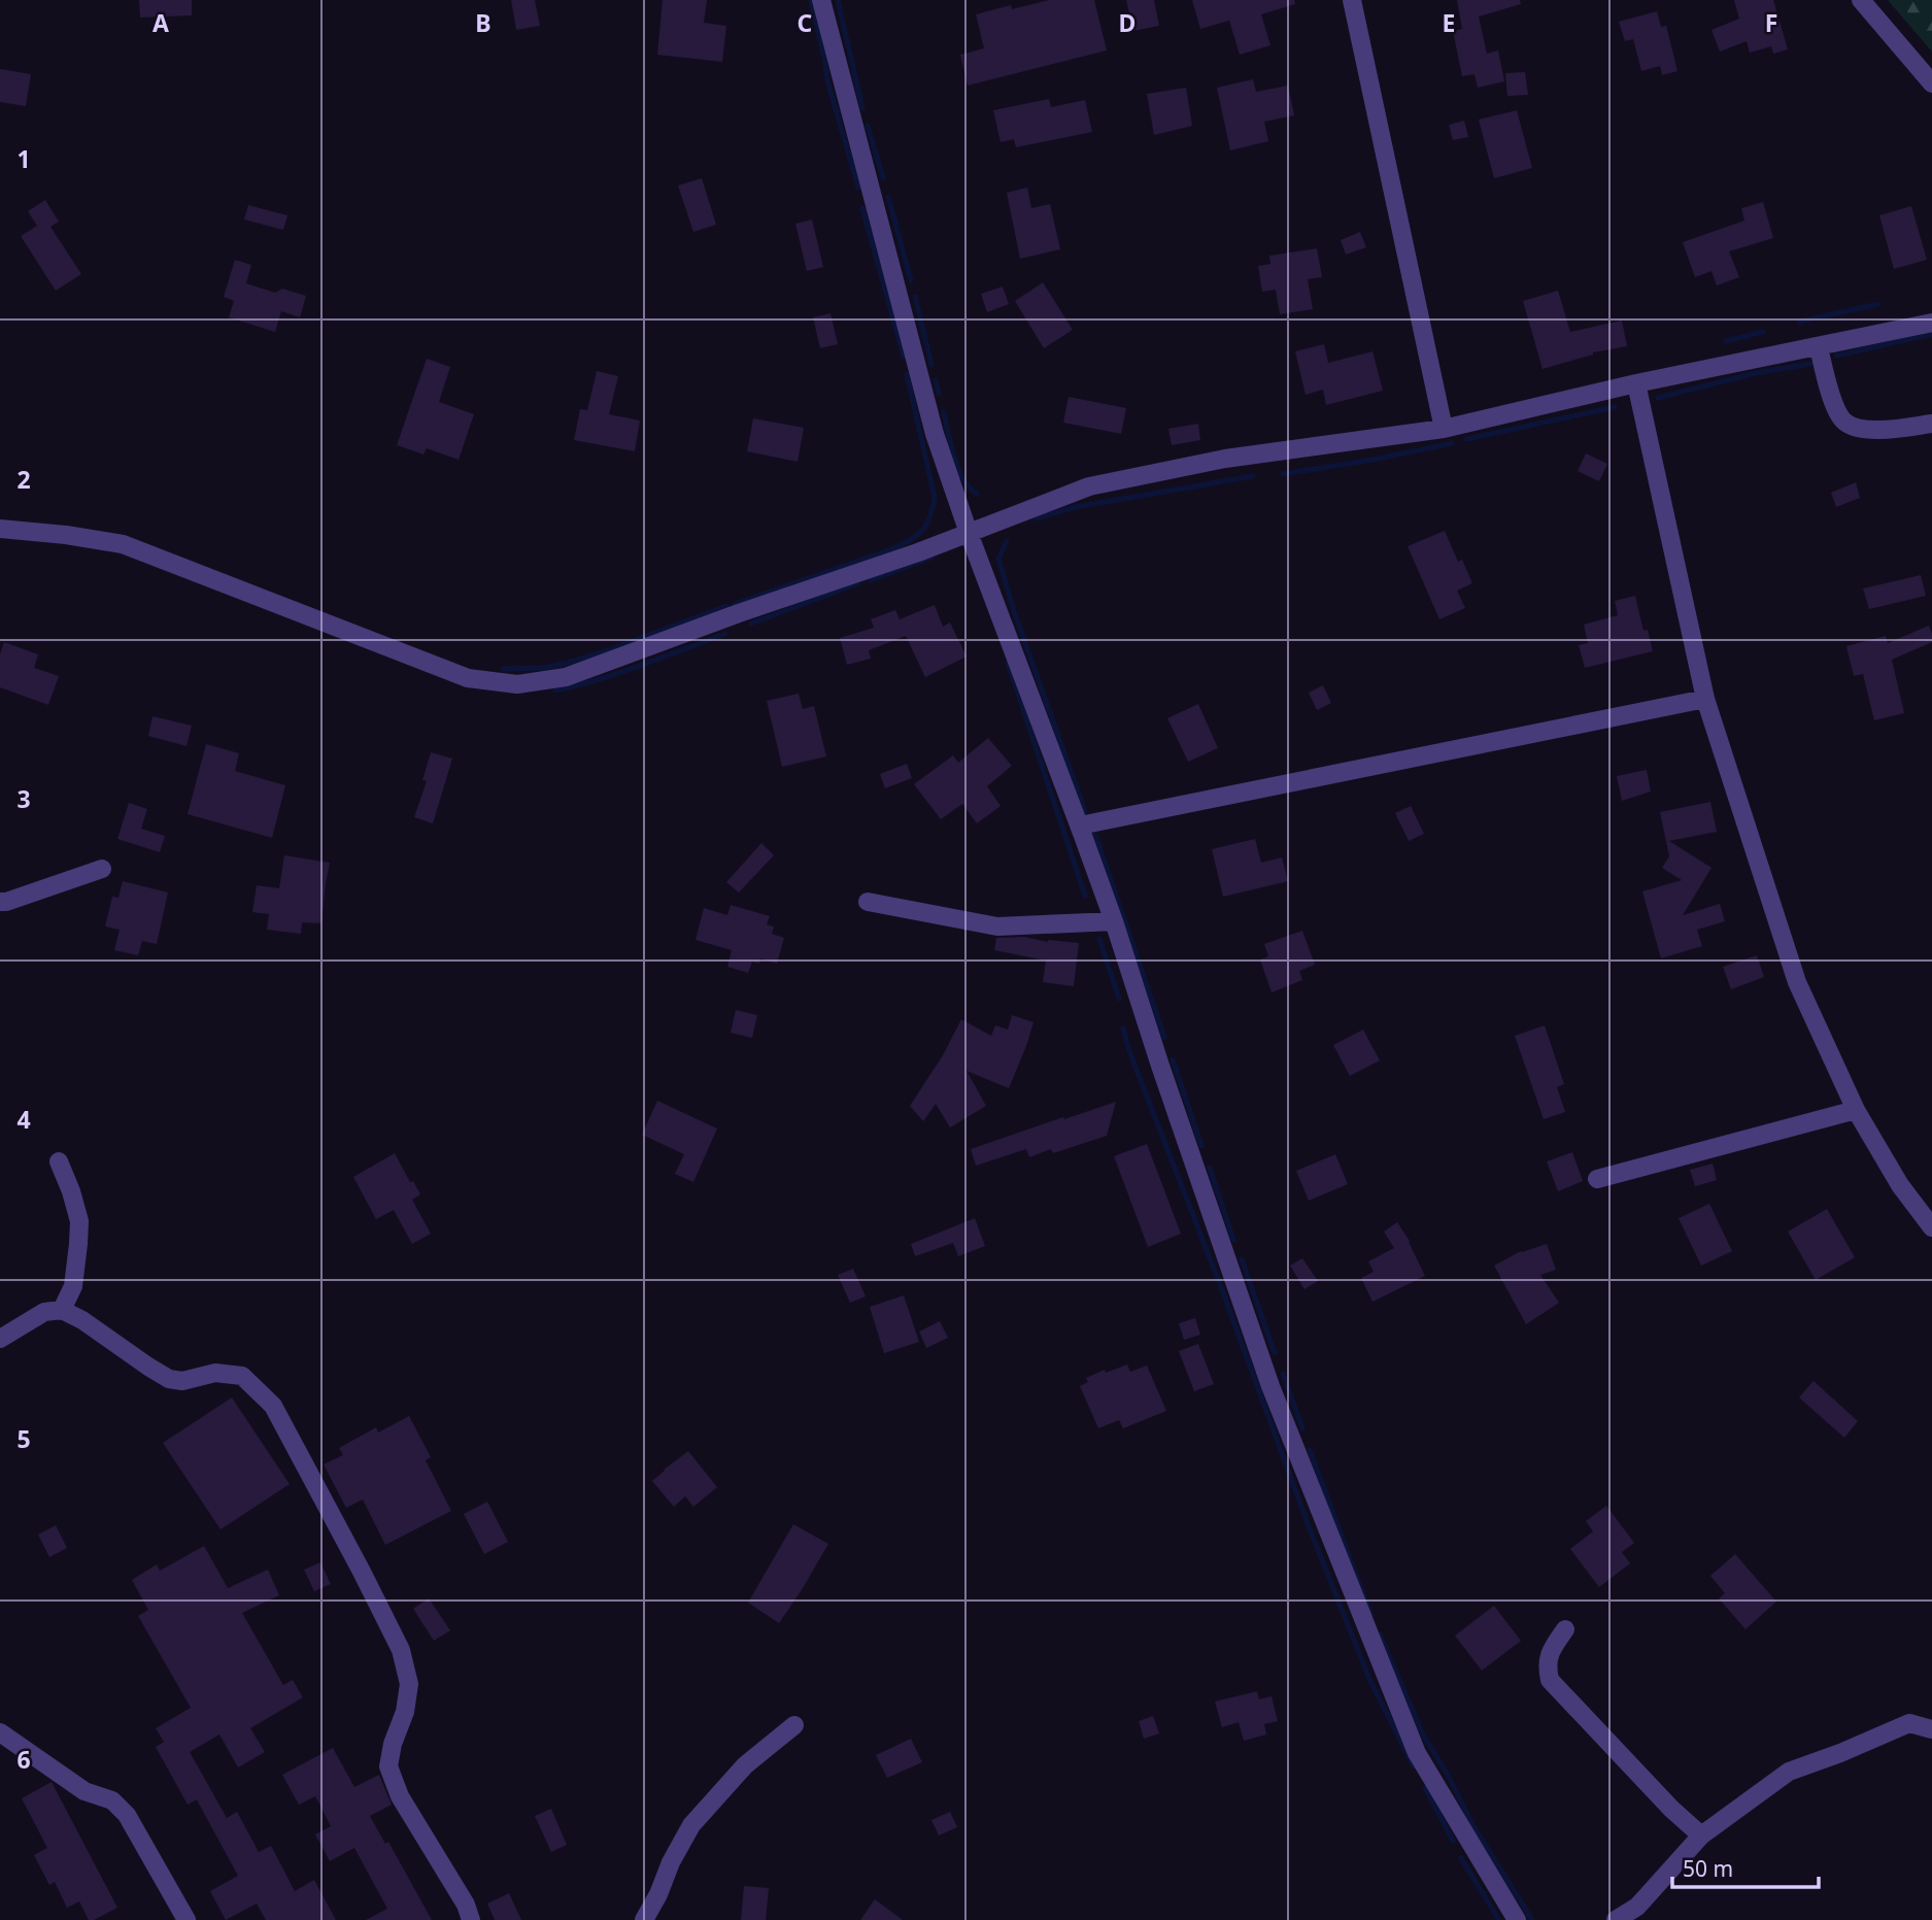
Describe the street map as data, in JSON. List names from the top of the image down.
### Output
{
  "scale_bar": "50 m",
  "grid": {
    "columns": [
      "A",
      "B",
      "C",
      "D",
      "E",
      "F"
    ],
    "rows": [
      "1",
      "2",
      "3",
      "4",
      "5",
      "6"
    ]
  }
}
